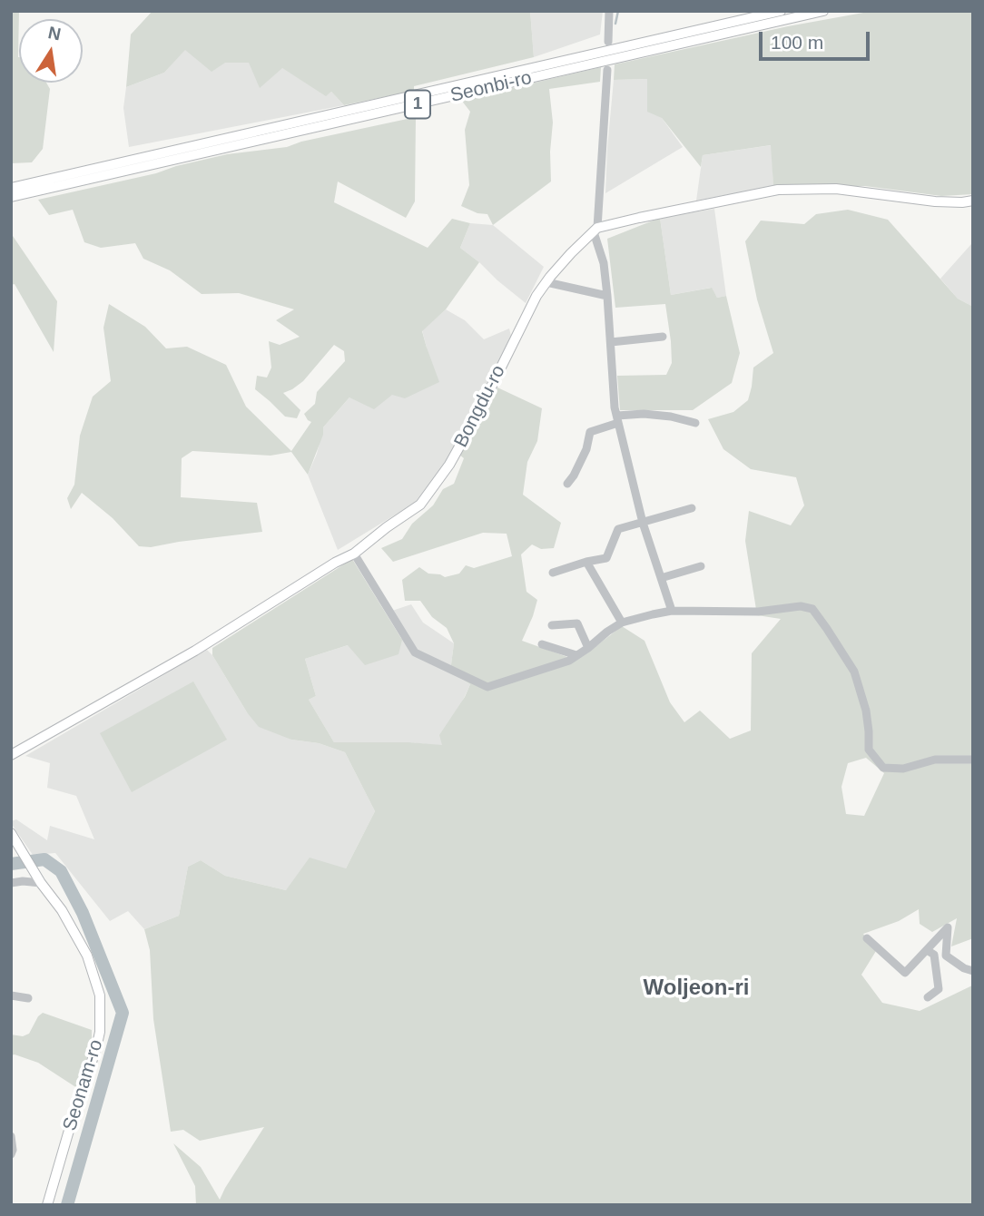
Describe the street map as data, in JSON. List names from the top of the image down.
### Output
{
  "streets": {
    "main road": [
      "Seonbi-ro",
      "1",
      "Bongdu-ro",
      "Seonam-ro"
    ]
  },
  "districts": ["Woljeon-ri"],
  "scale_bar": "100 m",
  "north": "top"
}
